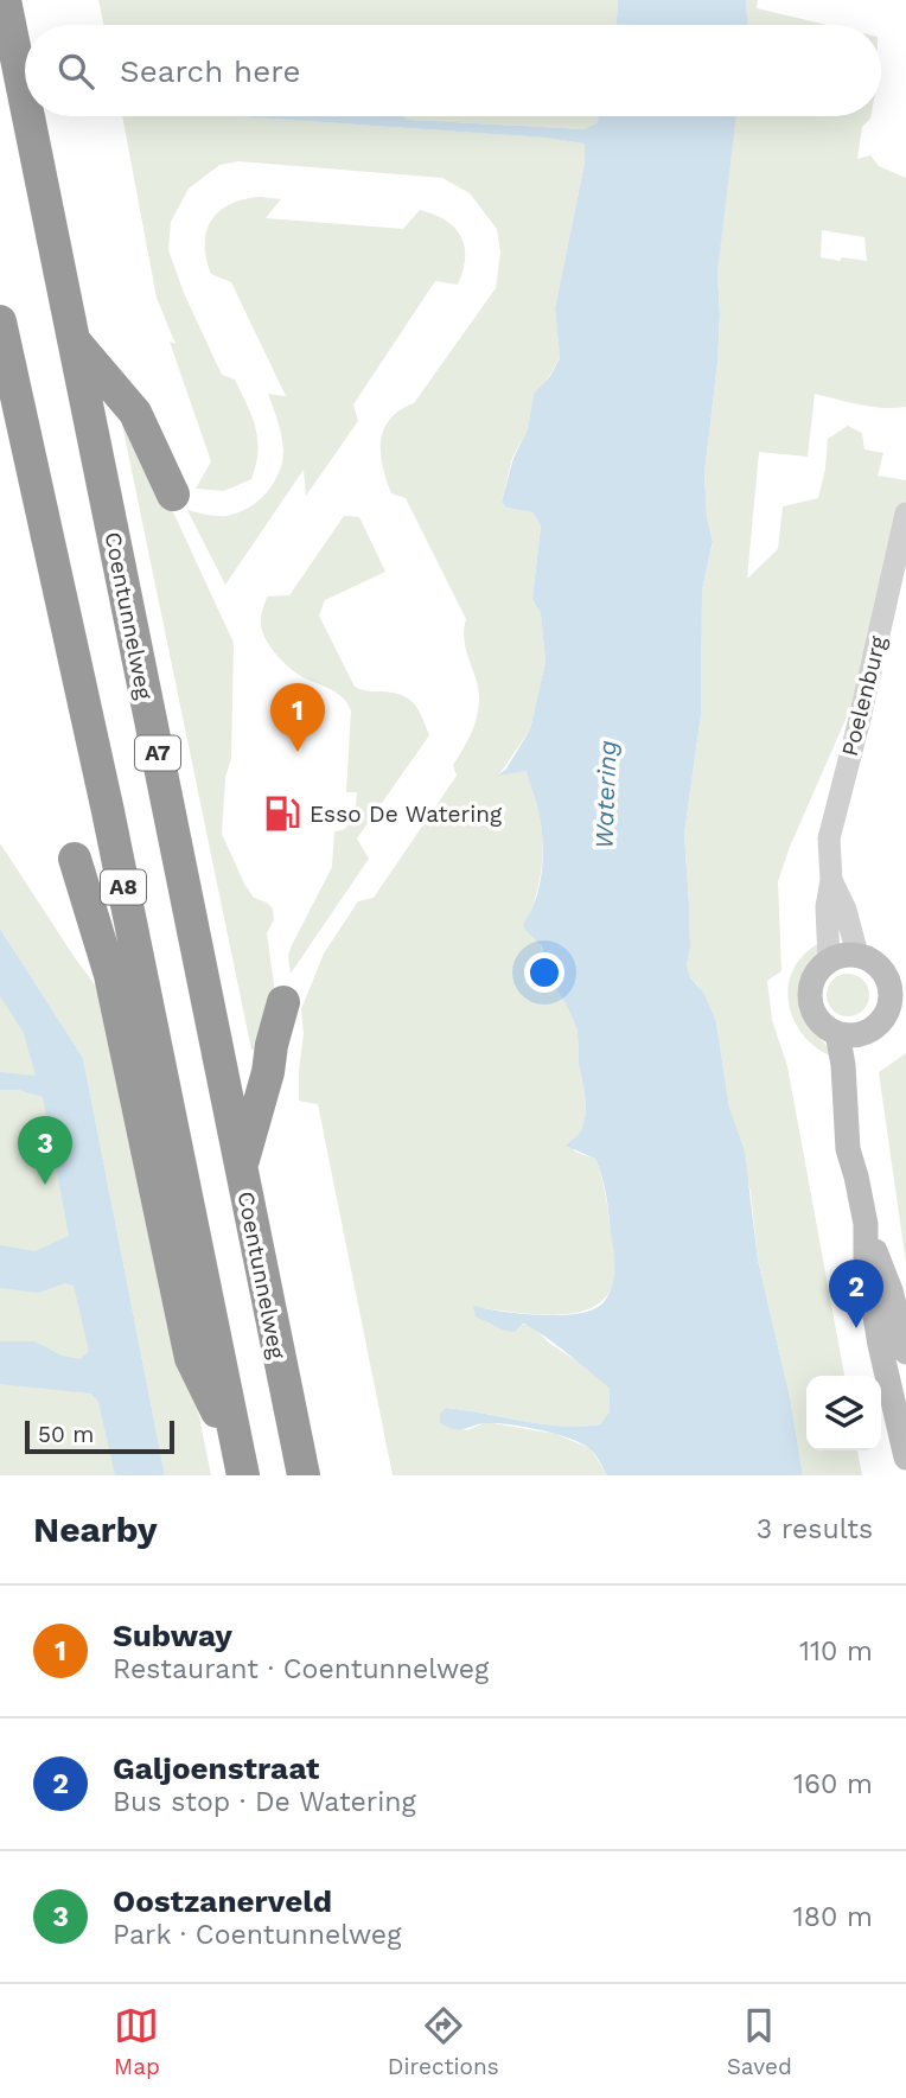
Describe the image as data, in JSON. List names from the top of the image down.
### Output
{
  "streets": {
    "highway": ["Coentunnelweg", "A7", "A8"],
    "street": ["Poelenburg"]
  },
  "water": ["Watering"],
  "places": {
    "fuel station": ["Esso De Watering"]
  },
  "scale_bar": "50 m",
  "page": {
    "search": "Search here",
    "pins": ["1", "3", "2"],
    "scale": "50 m",
    "heading": ["Nearby", "3 results"],
    "list": [
      {
        "mark": "1",
        "name": "Subway",
        "note": "Restaurant · Coentunnelweg",
        "value": "110 m"
      },
      {
        "mark": "2",
        "name": "Galjoenstraat",
        "note": "Bus stop · De Watering",
        "value": "160 m"
      },
      {
        "mark": "3",
        "name": "Oostzanerveld",
        "note": "Park · Coentunnelweg",
        "value": "180 m"
      }
    ],
    "nav": ["Map", "Directions", "Saved"]
  }
}
